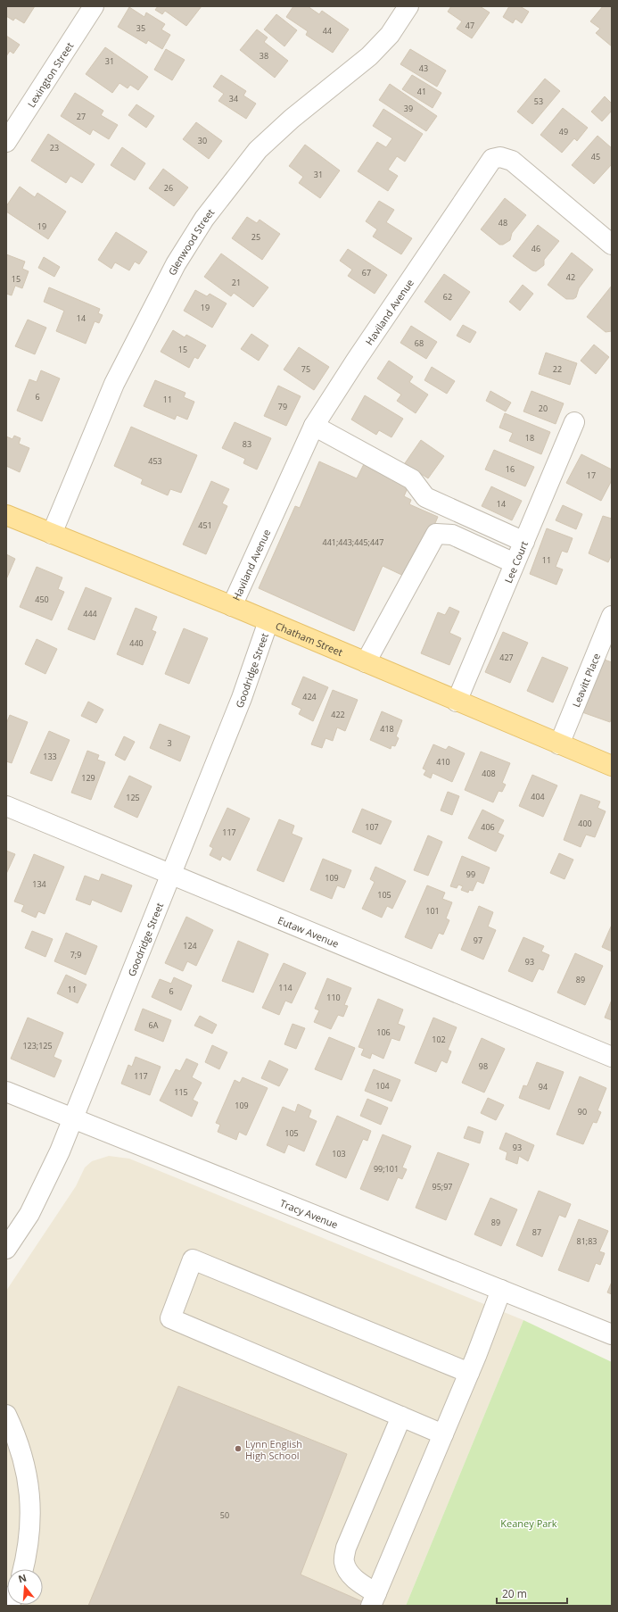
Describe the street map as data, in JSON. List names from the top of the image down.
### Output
{
  "streets": {
    "main road": ["Chatham Street"],
    "street": [
      "Lexington Street",
      "Glenwood Street",
      "Haviland Avenue",
      "Lee Court",
      "Goodridge Street",
      "Leavitt Place",
      "Eutaw Avenue",
      "Tracy Avenue"
    ]
  },
  "crossings": [
    ["Glenwood Street", "Chatham Street"],
    ["Haviland Avenue", "Chatham Street"],
    ["Lee Court", "Chatham Street"],
    ["Chatham Street", "Goodridge Street"],
    ["Chatham Street", "Leavitt Place"],
    ["Goodridge Street", "Eutaw Avenue"],
    ["Goodridge Street", "Tracy Avenue"]
  ],
  "parks": ["Keaney Park"],
  "places": ["Lynn English High School"],
  "house_numbers": [
    "47",
    "35",
    "44",
    "38",
    "31",
    "43",
    "41",
    "34",
    "53",
    "39",
    "27",
    "49",
    "30",
    "23",
    "45",
    "31",
    "26",
    "48",
    "19",
    "25",
    "46",
    "67",
    "42",
    "15",
    "21",
    "62",
    "19",
    "14",
    "68",
    "15",
    "75",
    "22",
    "6",
    "11",
    "79",
    "20",
    "18",
    "83",
    "453",
    "16",
    "17",
    "14",
    "451",
    "441;443;445;447",
    "11",
    "450",
    "444",
    "440",
    "427",
    "424",
    "422",
    "418",
    "3",
    "133",
    "410",
    "408",
    "129",
    "404",
    "125",
    "400",
    "107",
    "406",
    "117",
    "99",
    "109",
    "134",
    "105",
    "101",
    "97",
    "124",
    "7;9",
    "93",
    "89",
    "114",
    "11",
    "6",
    "110",
    "6A",
    "106",
    "102",
    "123;125",
    "98",
    "117",
    "104",
    "94",
    "115",
    "109",
    "90",
    "105",
    "93",
    "103",
    "99;101",
    "95;97",
    "89",
    "87",
    "81;83",
    "50"
  ],
  "scale_bar": "20 m",
  "north": "top"
}
